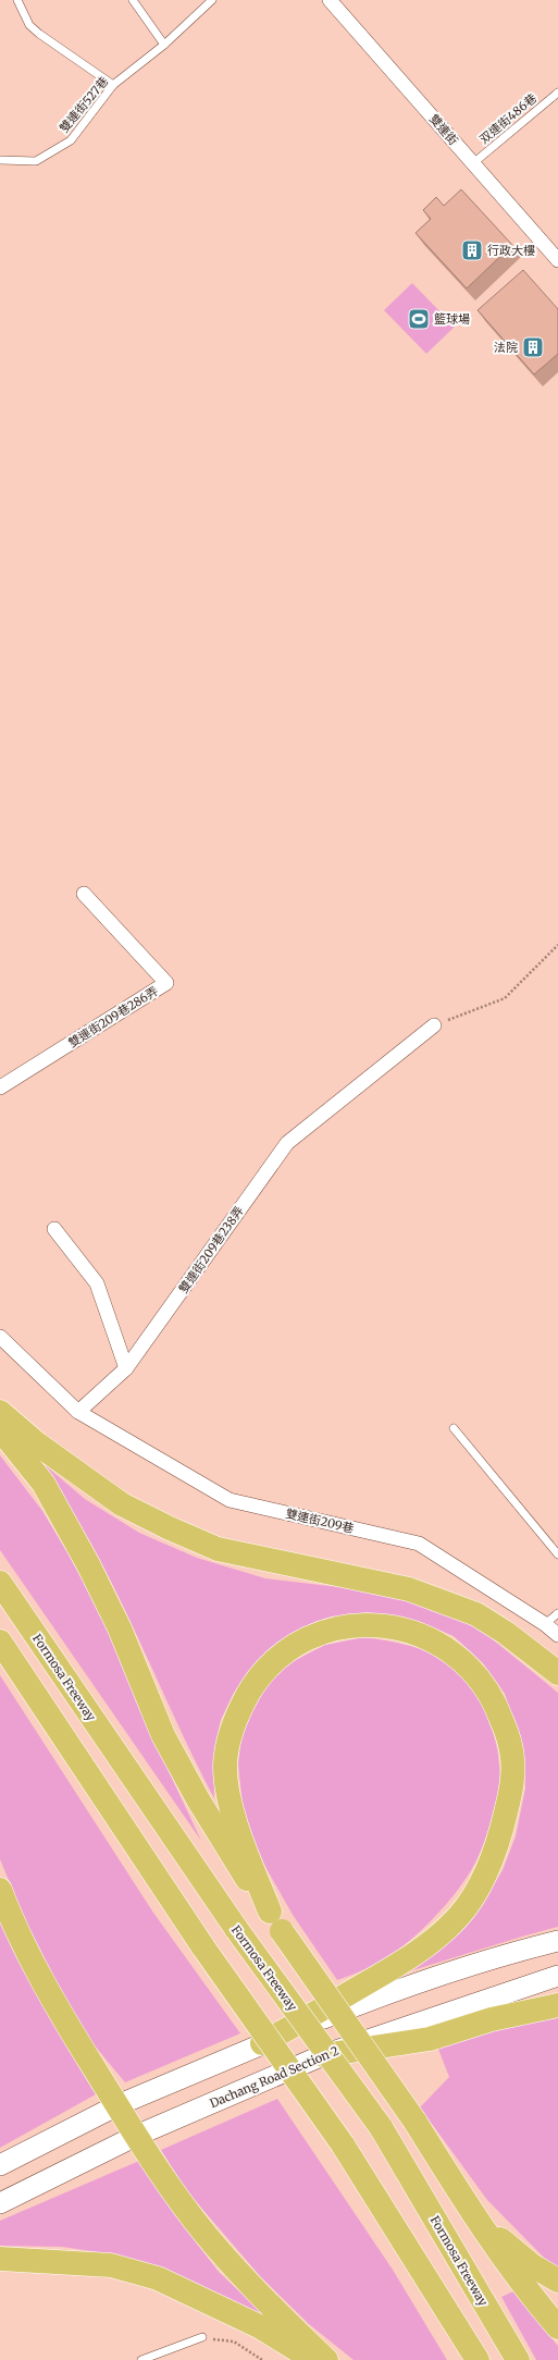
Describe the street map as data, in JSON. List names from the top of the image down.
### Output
{
  "streets": {
    "highway": ["Formosa Freeway"],
    "main road": ["Dachang Road Section 2"],
    "street": [
      "雙連街",
      "雙連街209巷286弄",
      "雙連街209巷238弄",
      "雙連街209巷"
    ],
    "lane": ["雙連街527巷", "双連街486巷"]
  },
  "crossings": [
    ["双連街486巷", "雙連街"],
    ["雙連街209巷238弄", "雙連街209巷"]
  ],
  "places": {
    "building": ["行政大樓", "法院"],
    "sports": ["籃球場"]
  }
}
